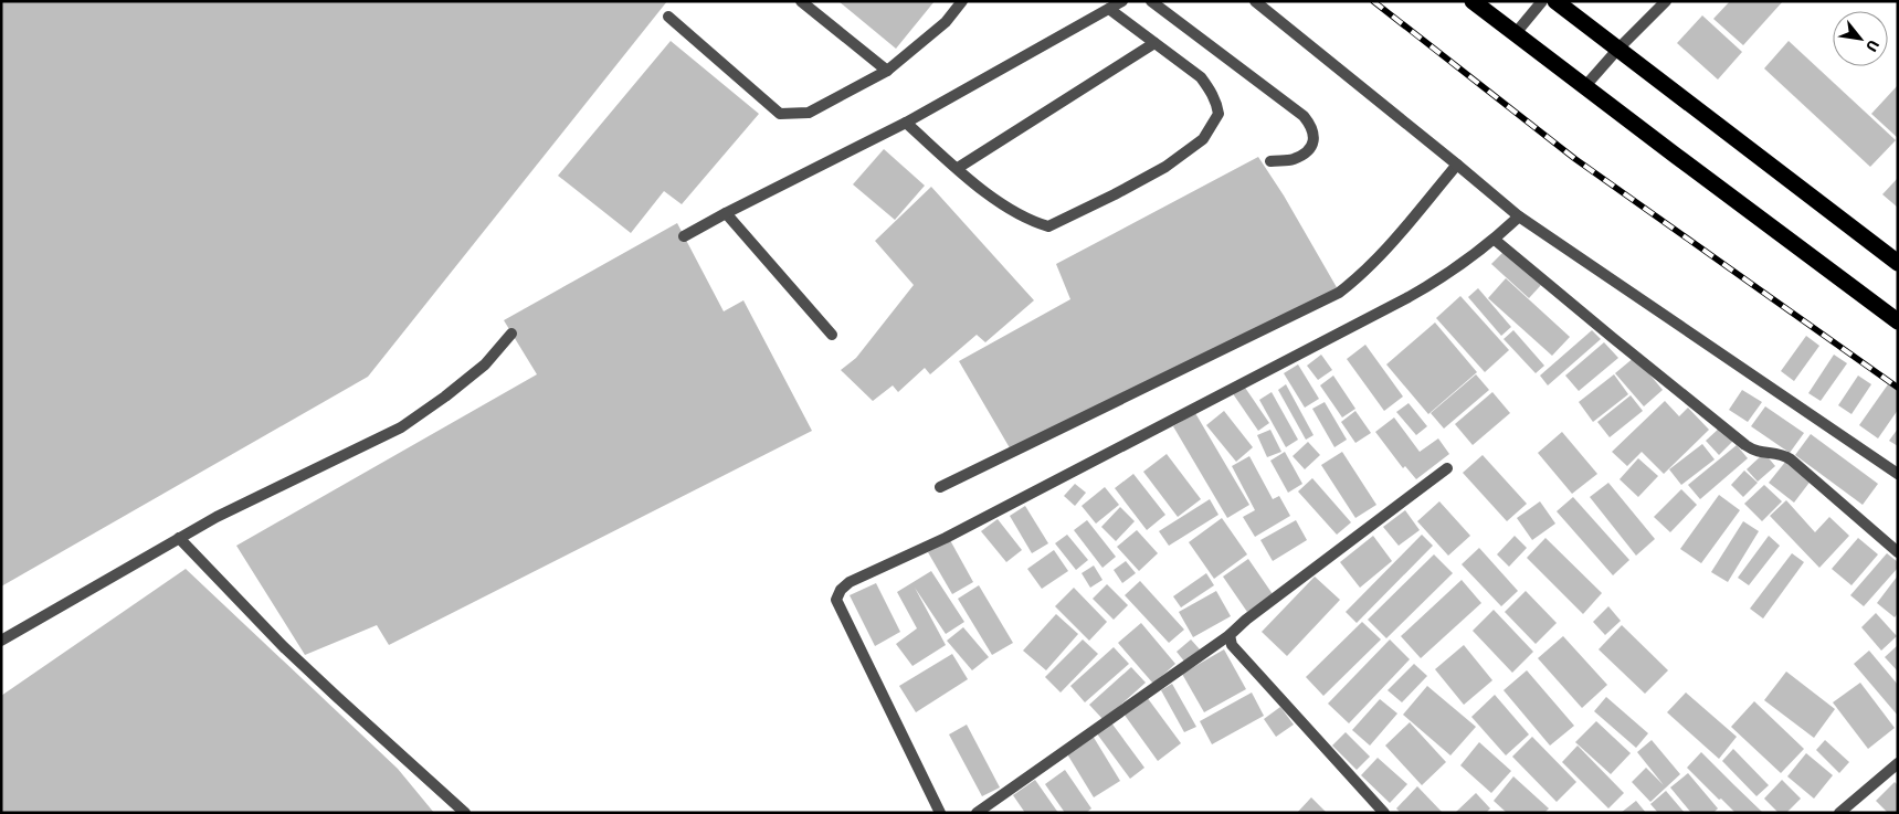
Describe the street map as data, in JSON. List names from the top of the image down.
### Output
{
  "north": "bottom right"
}
